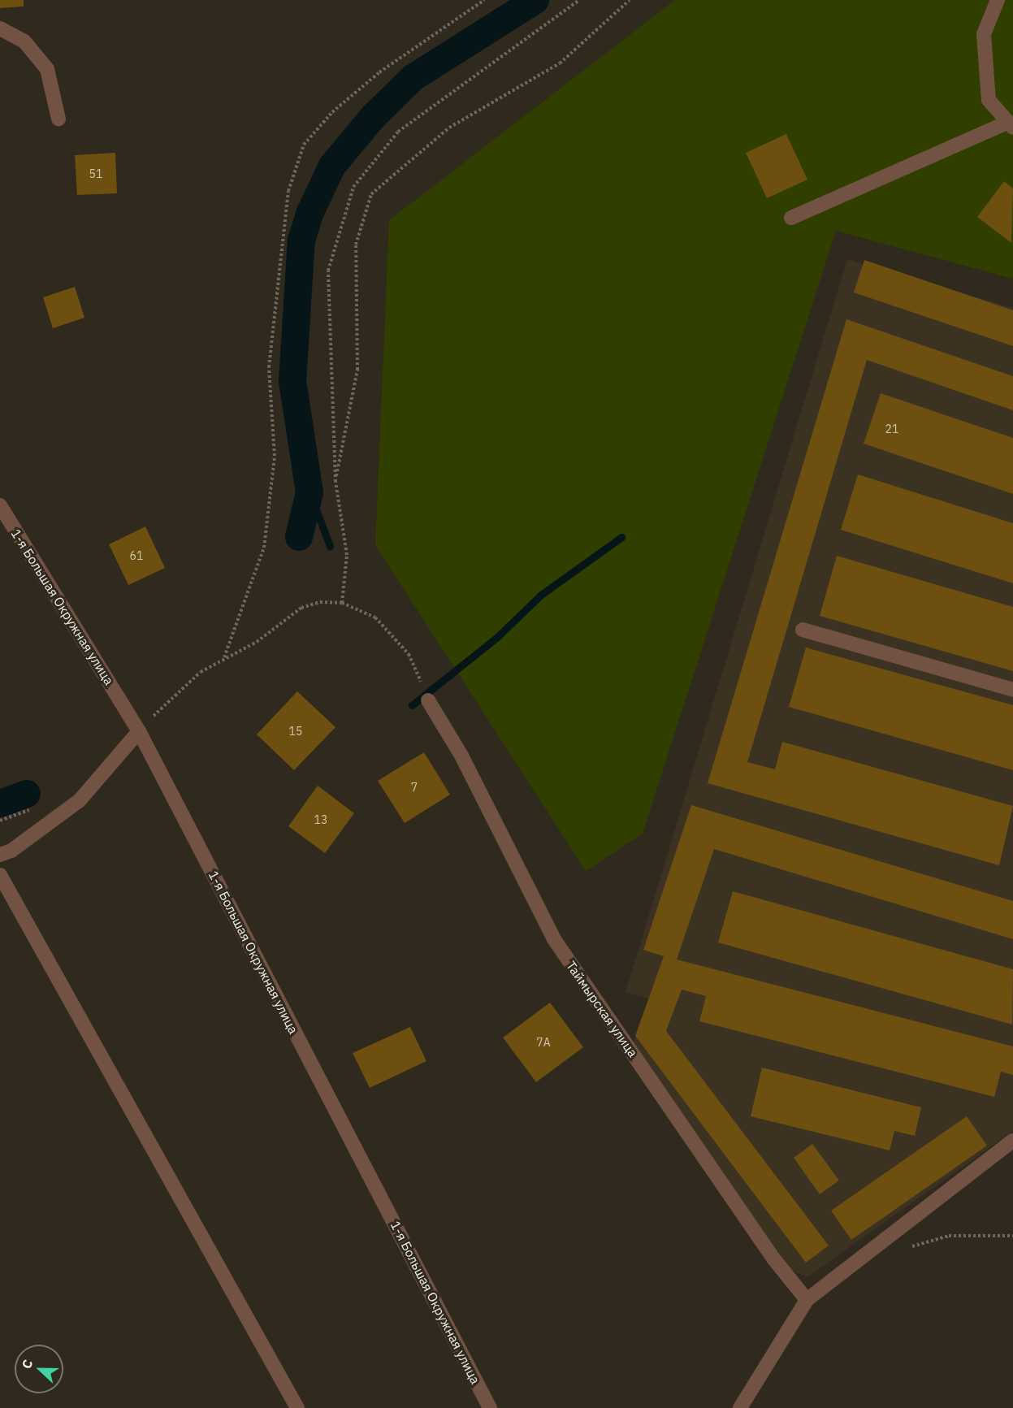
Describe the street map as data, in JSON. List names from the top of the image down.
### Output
{
  "streets": {
    "street": ["1-я Большая Окружная улица", "Таймырская улица"]
  },
  "house_numbers": [
    "51",
    "21",
    "61",
    "15",
    "7",
    "13",
    "7А"
  ],
  "north": "left"
}
